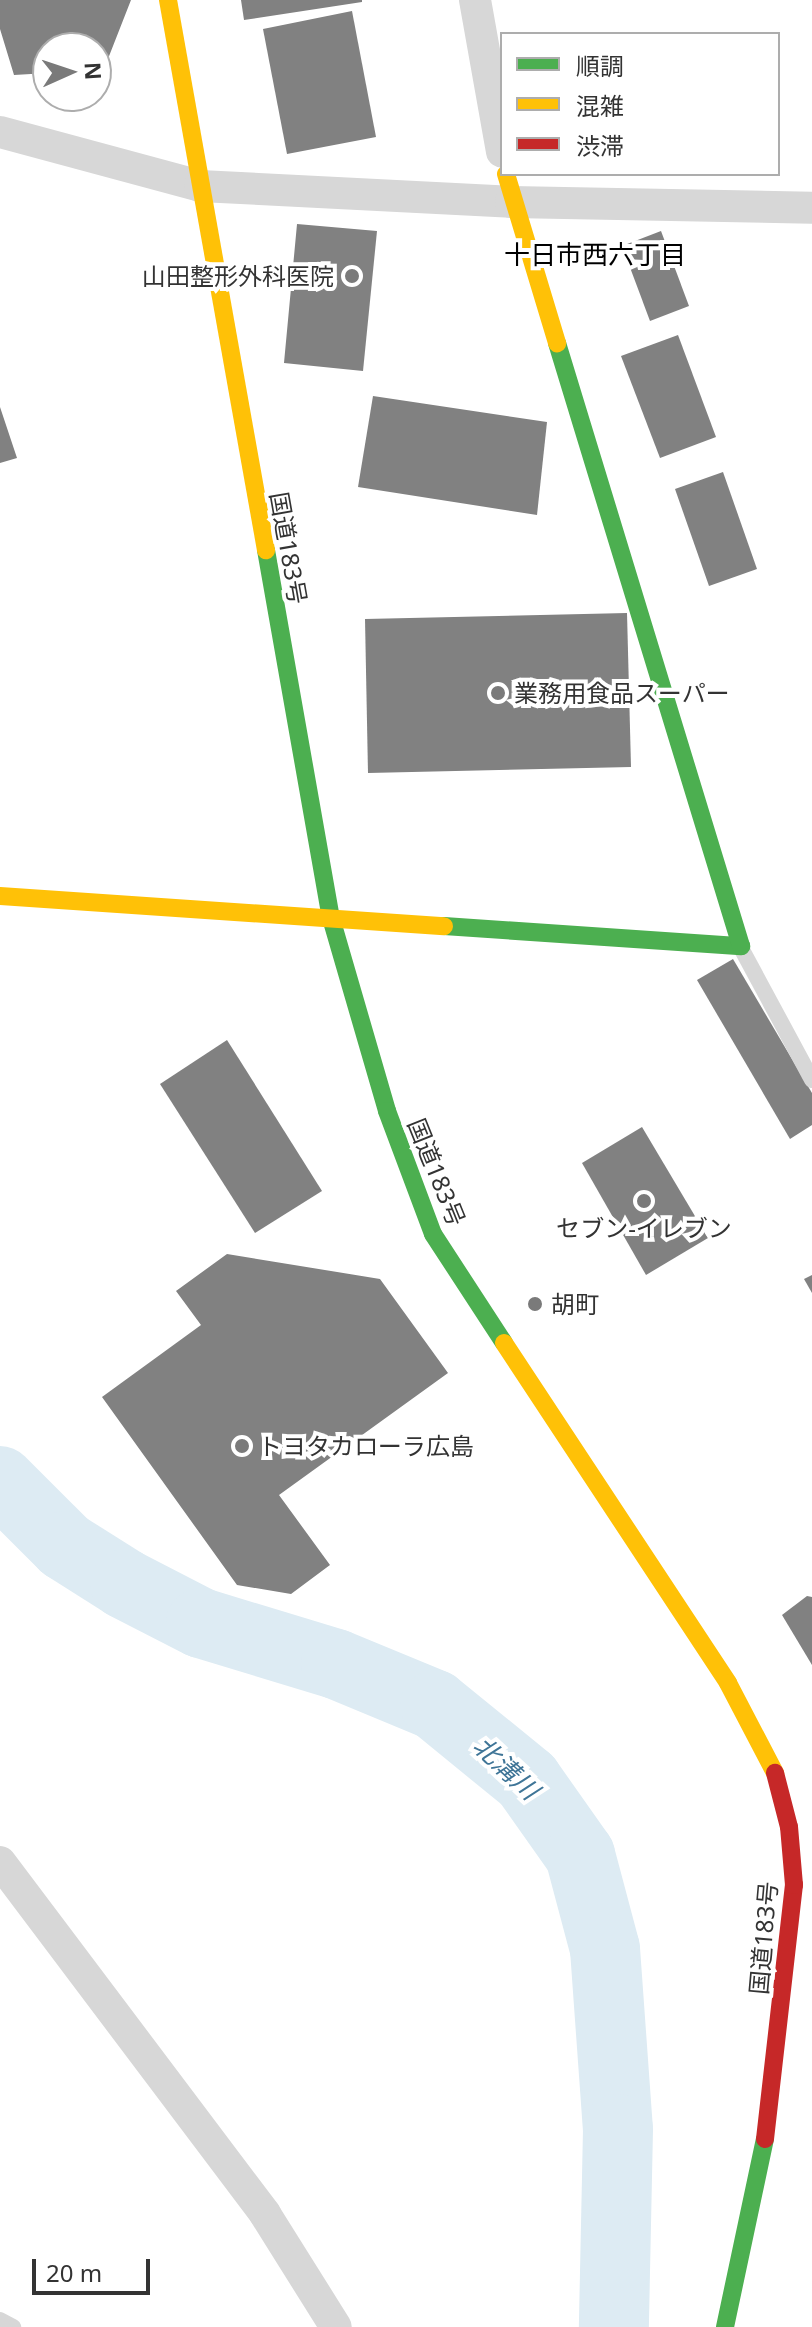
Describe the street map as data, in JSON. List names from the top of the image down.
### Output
{
  "streets": {
    "main road": ["国道183号"]
  },
  "districts": ["十日市西六丁目"],
  "water": ["北溝川"],
  "places": [
    "山田整形外科医院",
    "業務用食品スーパー",
    "セブン-イレブン",
    "胡町",
    "トヨタカローラ広島"
  ],
  "legend": ["順調", "混雑", "渋滞"],
  "scale_bar": "20 m",
  "north": "right"
}
